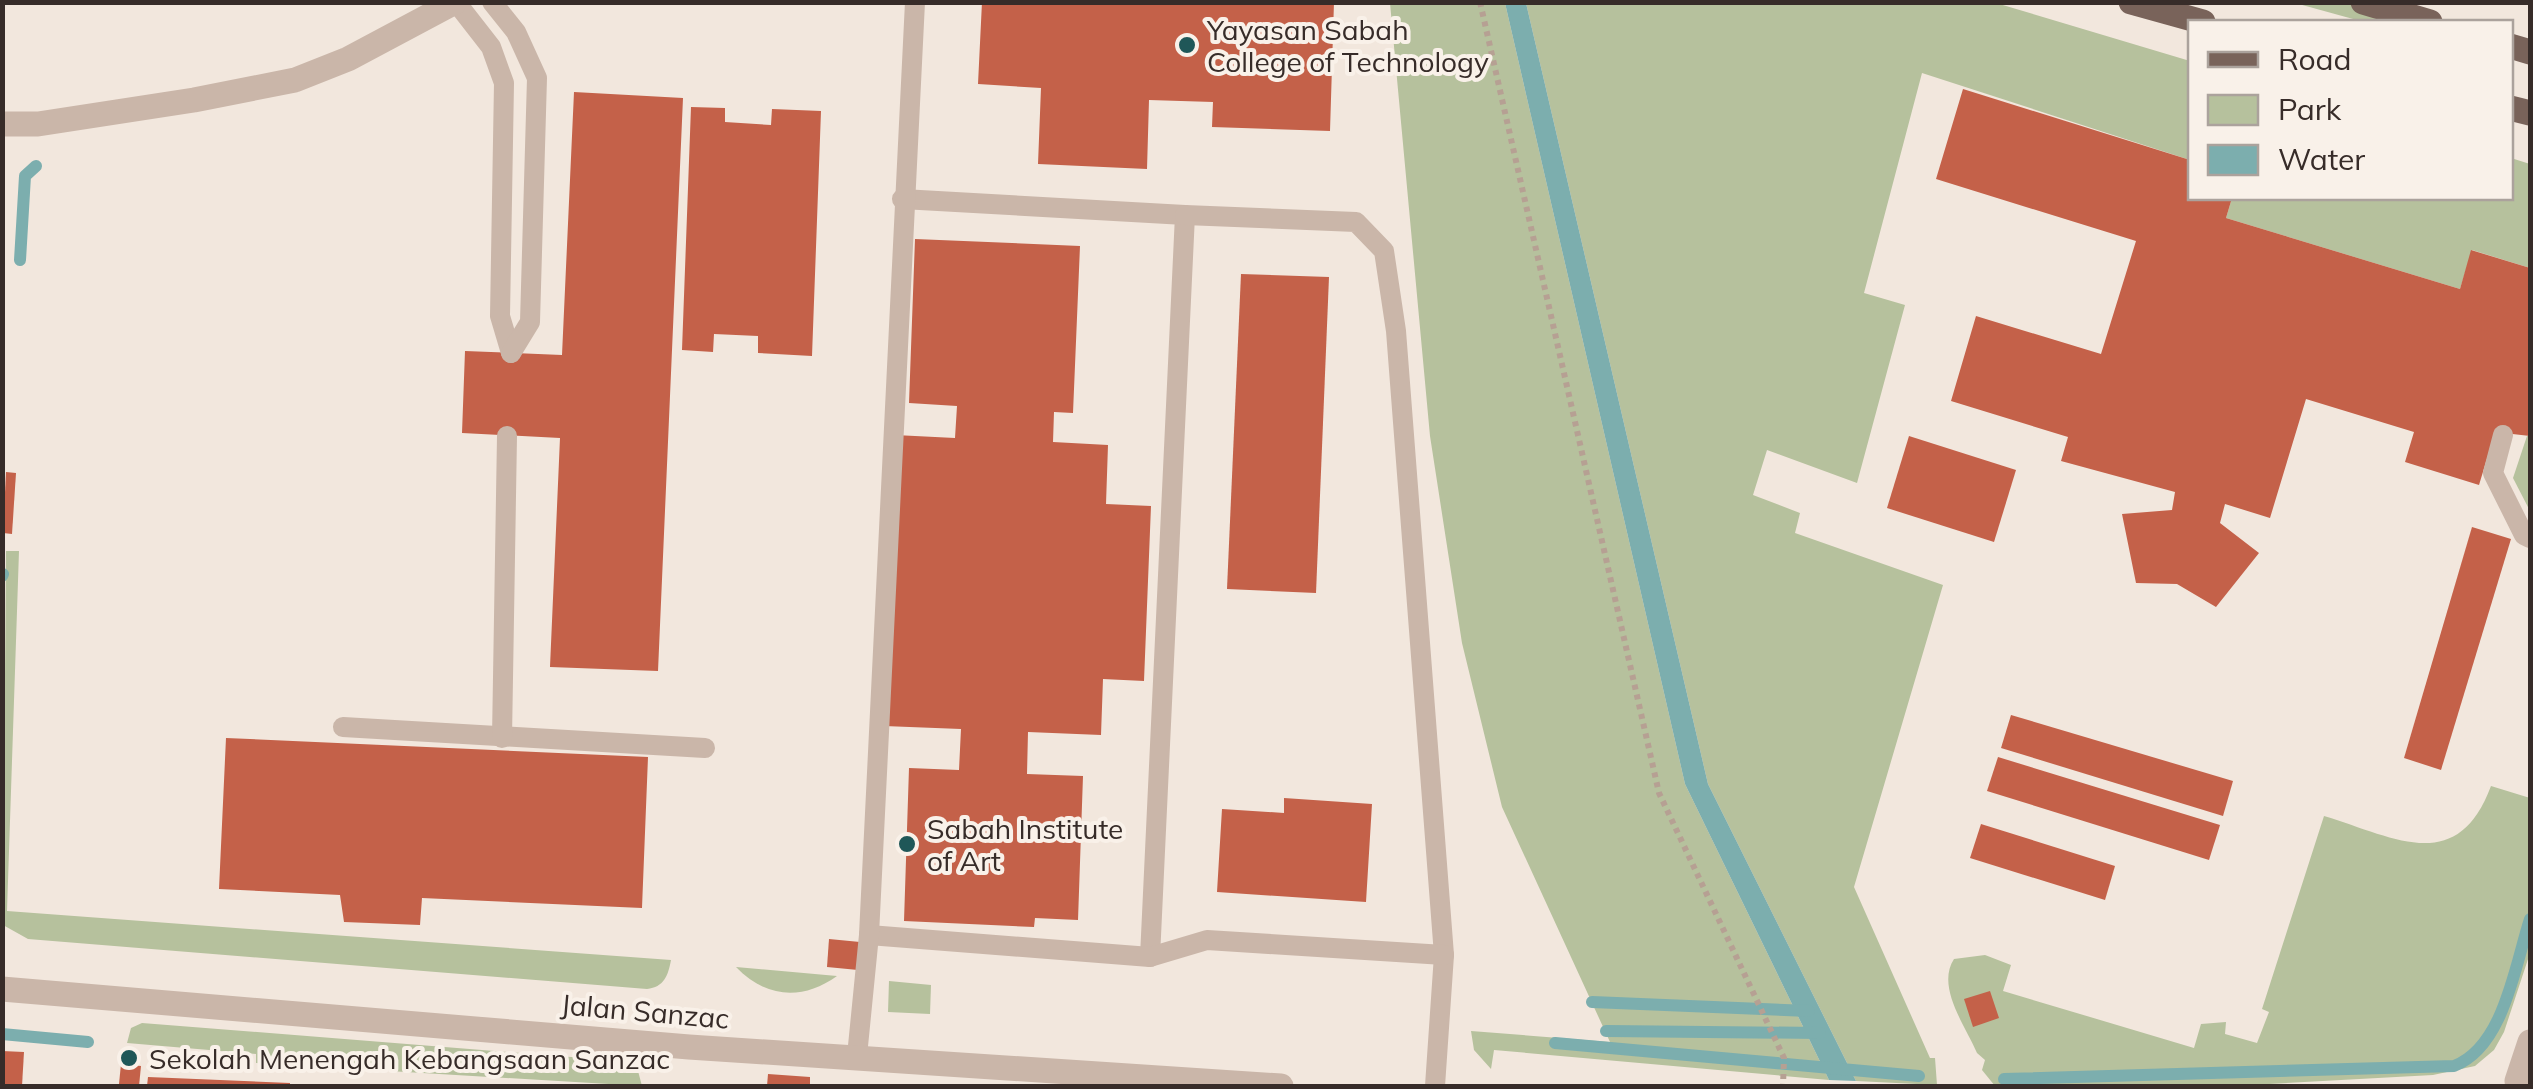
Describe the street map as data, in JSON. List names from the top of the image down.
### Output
{
  "streets": {
    "street": ["Jalan Sanzac"]
  },
  "places": ["Yayasan Sabah College of Technology", "Sabah Institute of Art", "Sekolah Menengah Kebangsaan Sanzac"],
  "legend": ["Road", "Park", "Water"]
}
